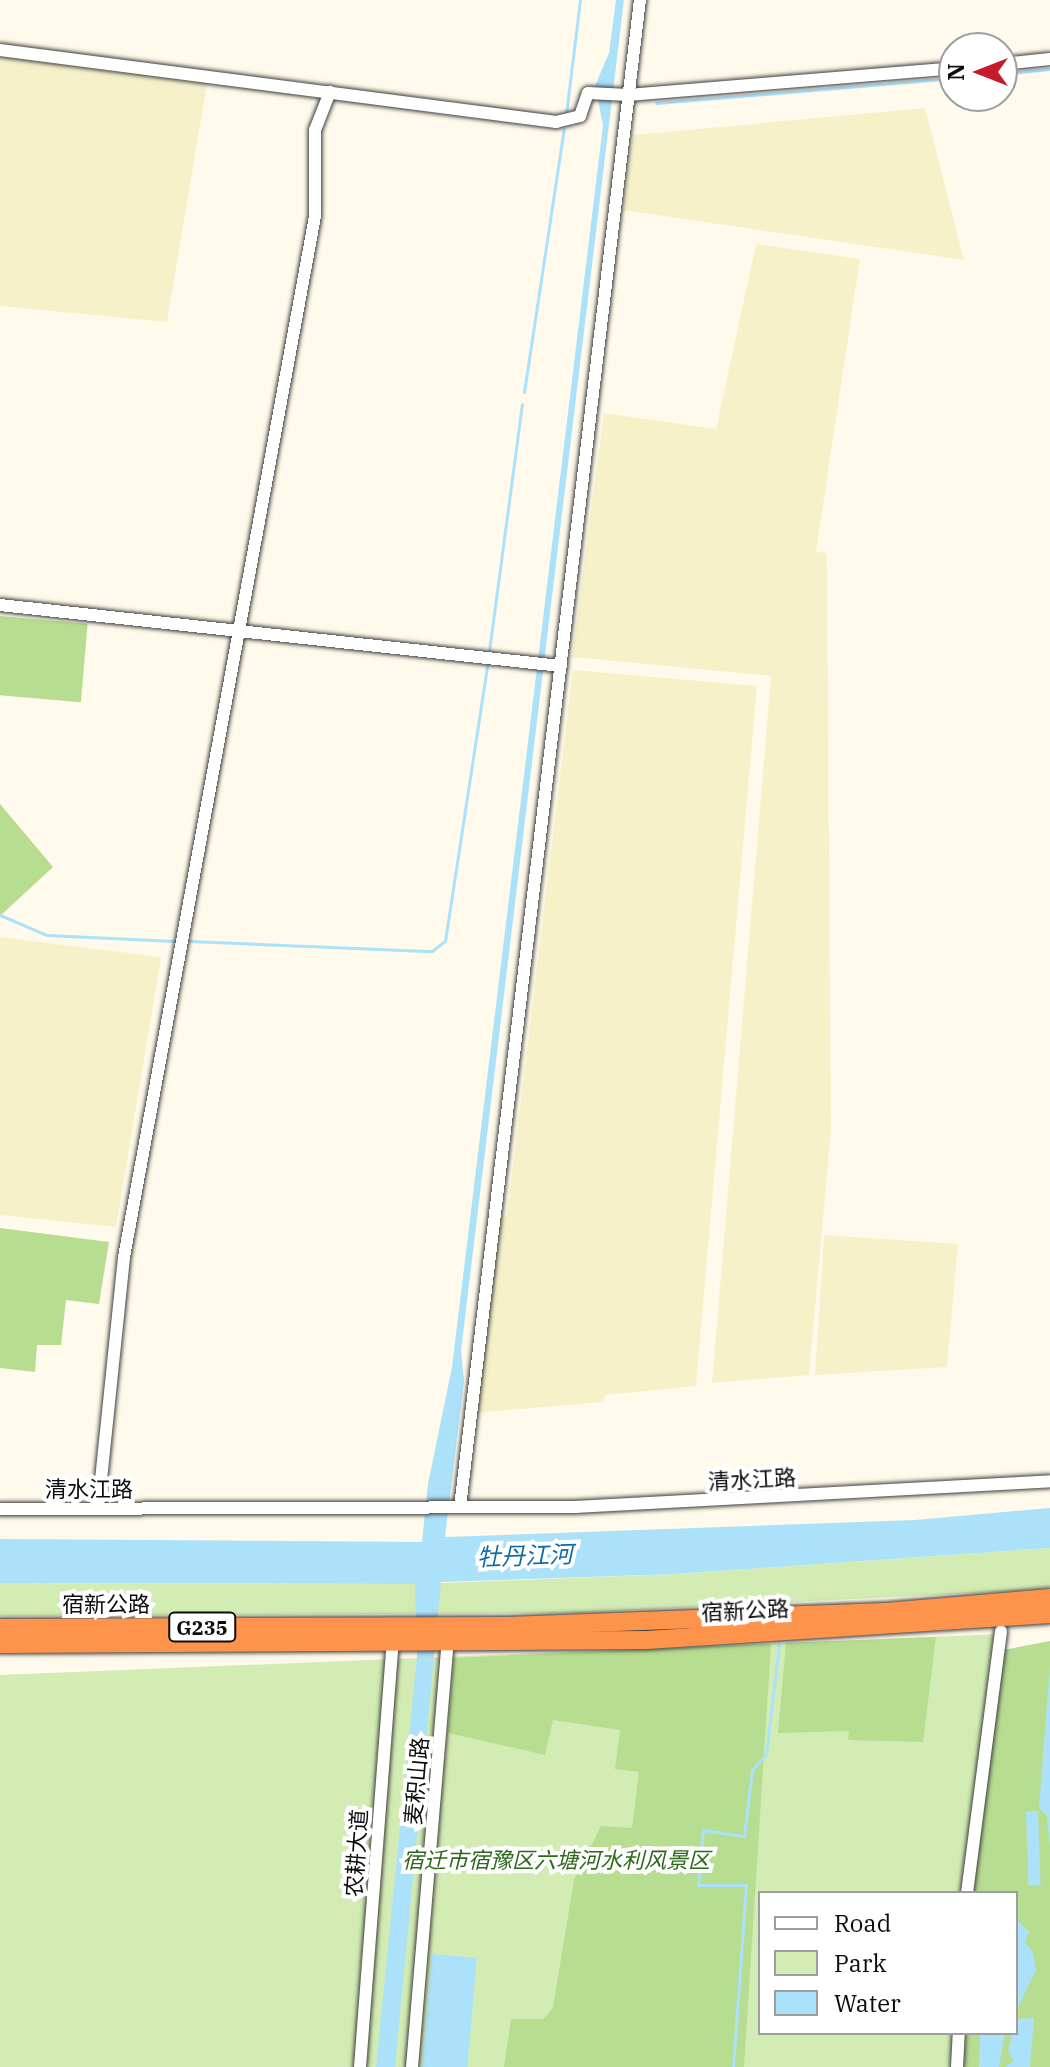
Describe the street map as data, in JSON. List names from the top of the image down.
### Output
{
  "streets": {
    "highway": ["宿新公路", "G235"],
    "street": ["清水江路", "麦积山路", "农耕大道"]
  },
  "crossings": [
    ["宿新公路", "麦积山路"],
    ["宿新公路", "农耕大道"]
  ],
  "water": ["牡丹江河"],
  "parks": ["宿迁市宿豫区六塘河水利风景区"],
  "legend": ["Road", "Park", "Water"],
  "north": "left"
}
